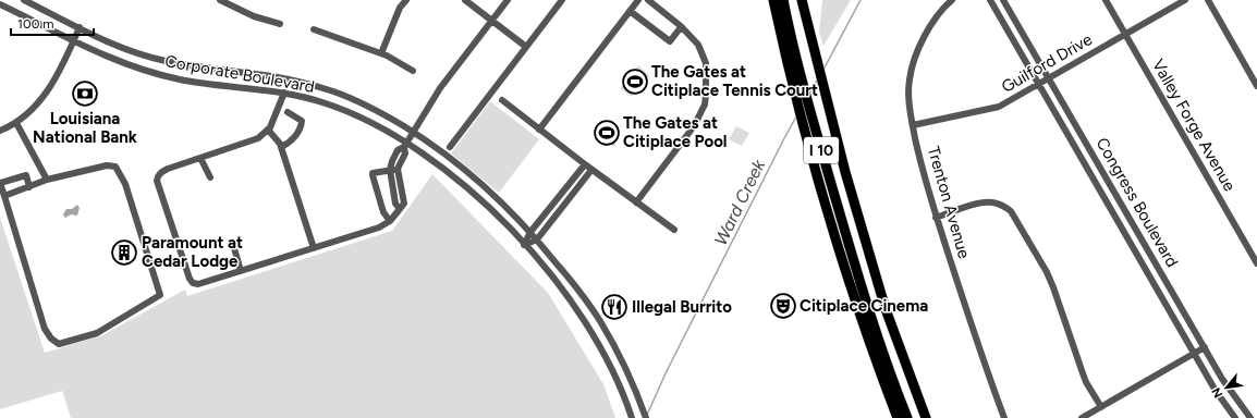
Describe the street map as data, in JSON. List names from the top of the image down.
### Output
{
  "streets": {
    "highway": ["I 10"],
    "street": [
      "Guilford Drive",
      "Corporate Boulevard",
      "Valley Forge Avenue",
      "Trenton Avenue",
      "Congress Boulevard"
    ]
  },
  "crossings": [
    ["Guilford Drive", "Valley Forge Avenue"],
    ["Guilford Drive", "Trenton Avenue"],
    ["Guilford Drive", "Congress Boulevard"]
  ],
  "water": ["Ward Creek"],
  "places": {
    "sports": ["The Gates at Citiplace Tennis Court", "The Gates at Citiplace Pool"],
    "bank": ["Louisiana National Bank"],
    "building": ["Paramount at Cedar Lodge"],
    "theatre": ["Citiplace Cinema"],
    "restaurant": ["Illegal Burrito"]
  },
  "scale_bar": "100 m",
  "north": "bottom left"
}
